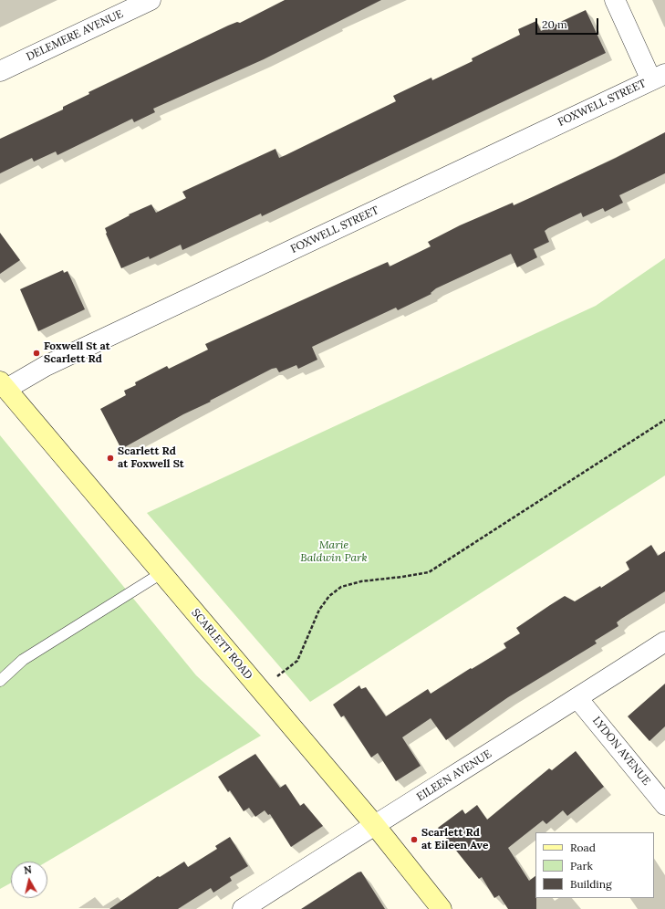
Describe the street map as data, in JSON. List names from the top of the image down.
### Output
{
  "streets": {
    "main road": ["SCARLETT ROAD"],
    "street": [
      "DELEMERE AVENUE",
      "FOXWELL STREET",
      "LYDON AVENUE",
      "EILEEN AVENUE"
    ]
  },
  "crossings": [
    ["FOXWELL STREET", "SCARLETT ROAD"],
    ["SCARLETT ROAD", "EILEEN AVENUE"],
    ["LYDON AVENUE", "EILEEN AVENUE"]
  ],
  "parks": ["Marie Baldwin Park"],
  "places": ["Foxwell St at Scarlett Rd", "Scarlett Rd at Foxwell St", "Scarlett Rd at Eileen Ave"],
  "legend": ["Road", "Park", "Building"],
  "scale_bar": "20 m",
  "north": "top"
}
